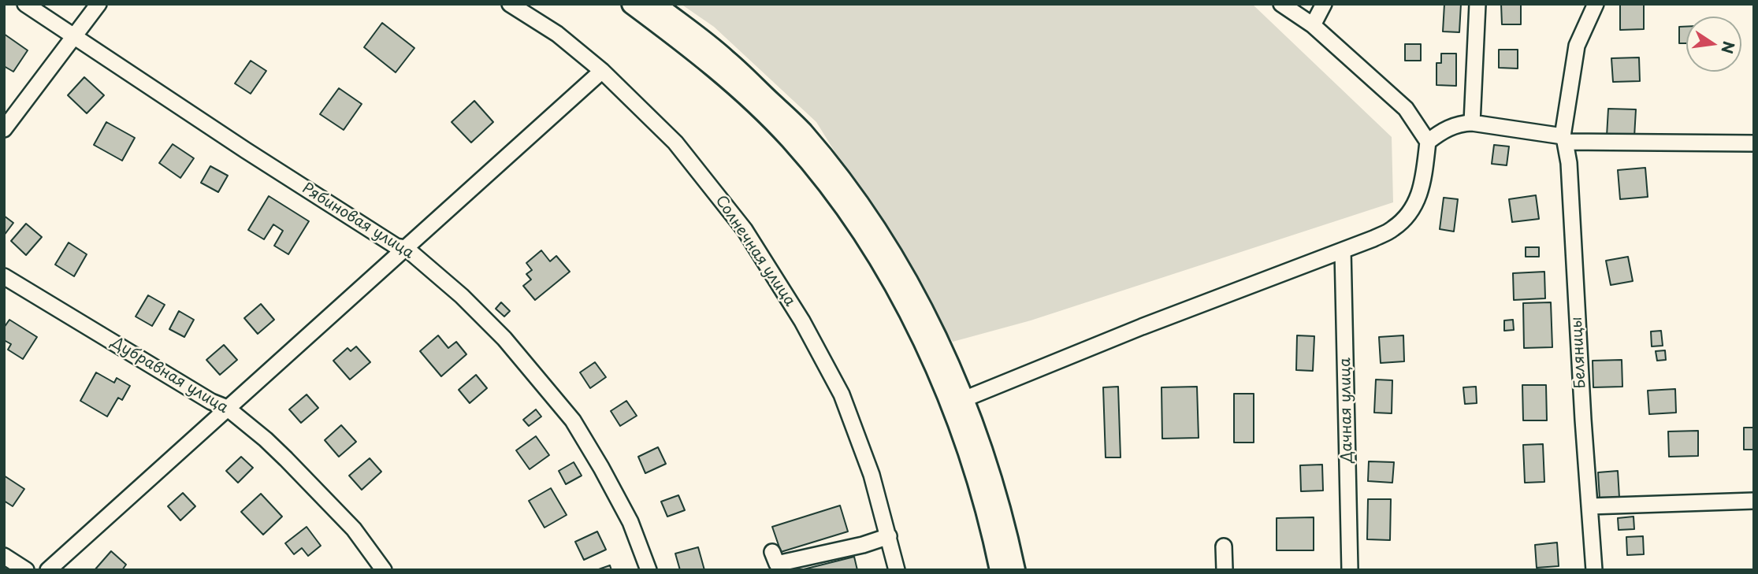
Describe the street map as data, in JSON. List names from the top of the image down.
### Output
{
  "streets": {
    "street": [
      "Рябиновая улица",
      "Солнечная улица",
      "Беляницы",
      "Дубравная улица",
      "Дачная улица"
    ]
  },
  "north": "right"
}
